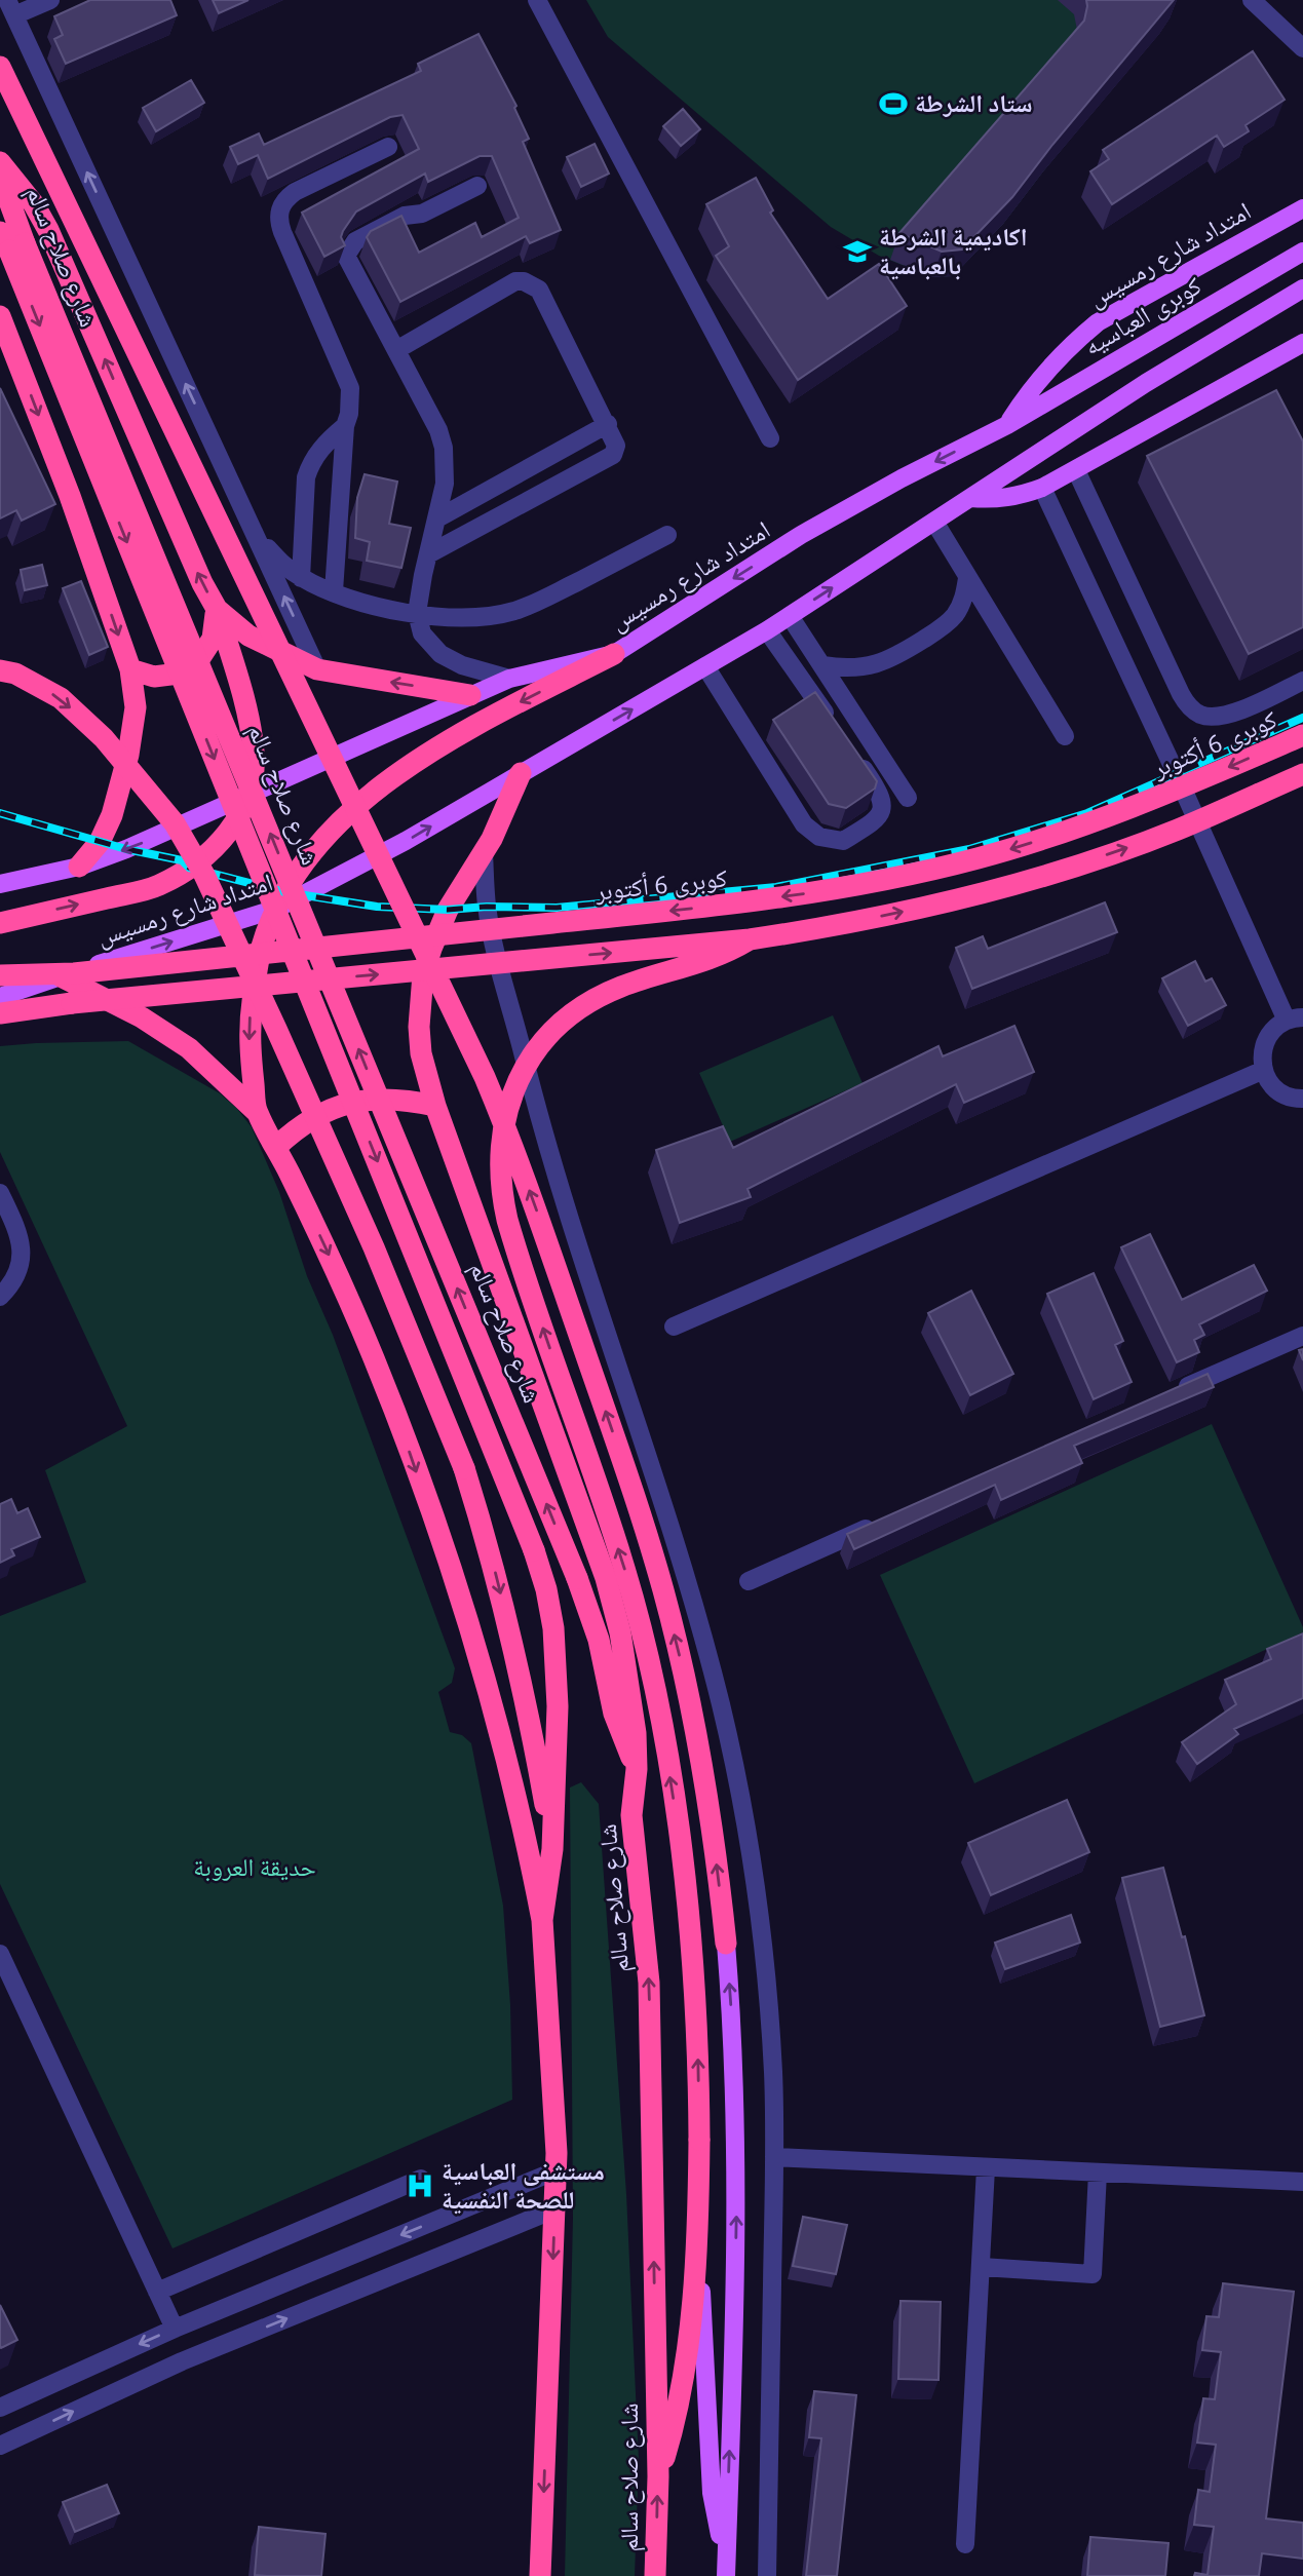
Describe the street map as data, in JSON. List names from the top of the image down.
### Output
{
  "streets": {
    "highway": ["شارع صلاح سالم", "كوبرى 6 أكتوبر"],
    "main road": ["امتداد شارع رمسيس", "كوبرى العباسيه"]
  },
  "crossings": [
    ["امتداد شارع رمسيس", "كوبرى العباسيه"]
  ],
  "parks": ["حديقة العروبة"],
  "places": {
    "sports": ["ستاد الشرطة"],
    "school or university": ["اكاديمية الشرطة بالعباسية"],
    "hospital": ["مستشفى العباسية للصحة النفسية"]
  }
}
